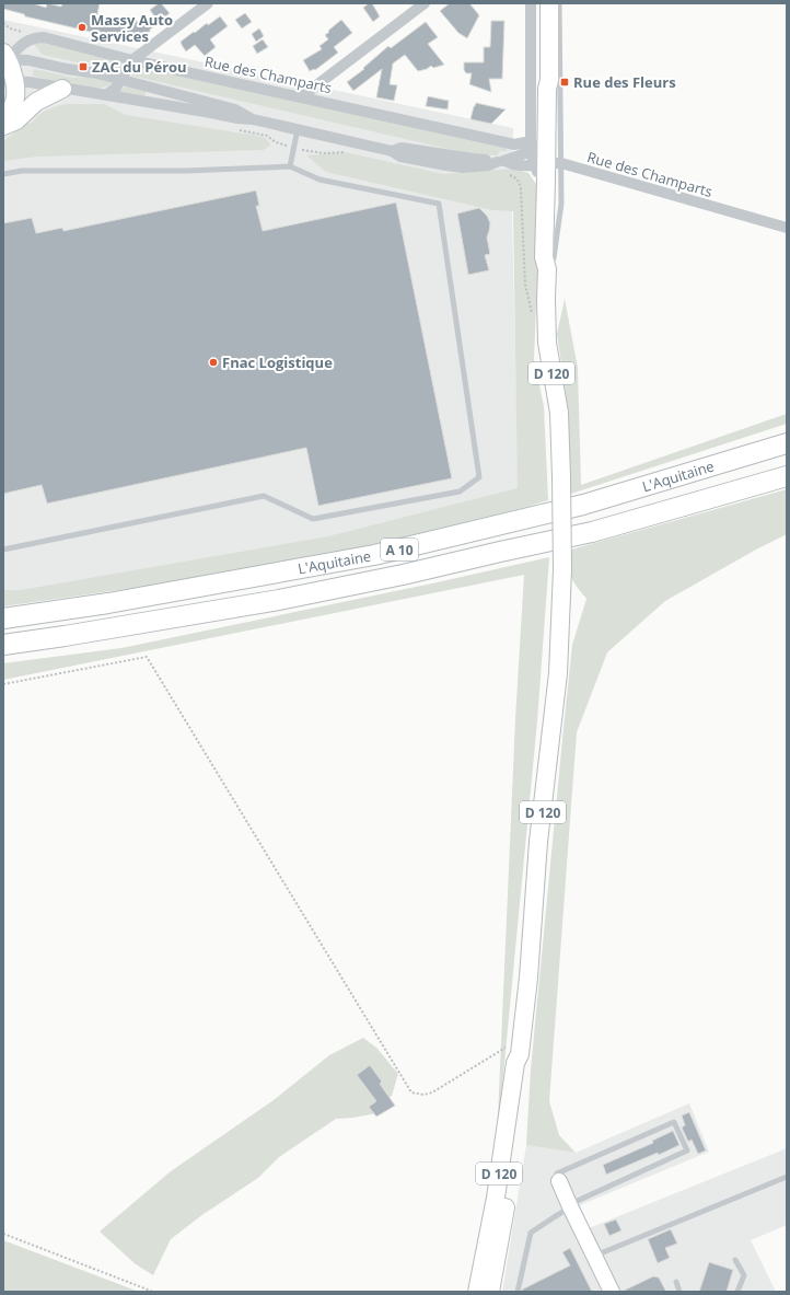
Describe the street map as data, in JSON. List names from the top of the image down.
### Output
{
  "streets": {
    "highway": ["L'Aquitaine", "A 10"],
    "main road": ["D 120"],
    "street": ["Rue des Champarts"]
  },
  "crossings": [
    ["Rue des Champarts", "D 120"]
  ],
  "places": {
    "other": ["Massy Auto Services", "Fnac Logistique"],
    "transit": ["ZAC du Pérou", "Rue des Fleurs"]
  }
}
